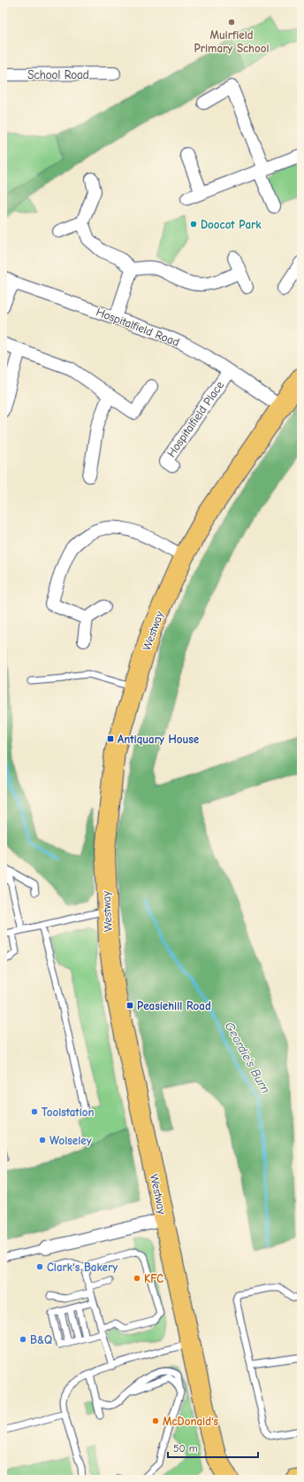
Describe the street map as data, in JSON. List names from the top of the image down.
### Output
{
  "streets": {
    "main road": ["Westway"],
    "street": ["School Road", "Hospitalfield Road", "Hospitalfield Place"]
  },
  "crossings": [
    ["Hospitalfield Road", "Hospitalfield Place"],
    ["Hospitalfield Road", "Westway"]
  ],
  "water": ["Geordie's Burn"],
  "places": {
    "other": [
      "Muirfield Primary School",
      "Doocot Park",
      "Toolstation",
      "Wolseley",
      "Clark's Bakery",
      "KFC",
      "B&Q",
      "McDonald's"
    ],
    "transit": ["Antiquary House", "Peasiehill Road"]
  },
  "scale_bar": "50 m"
}
